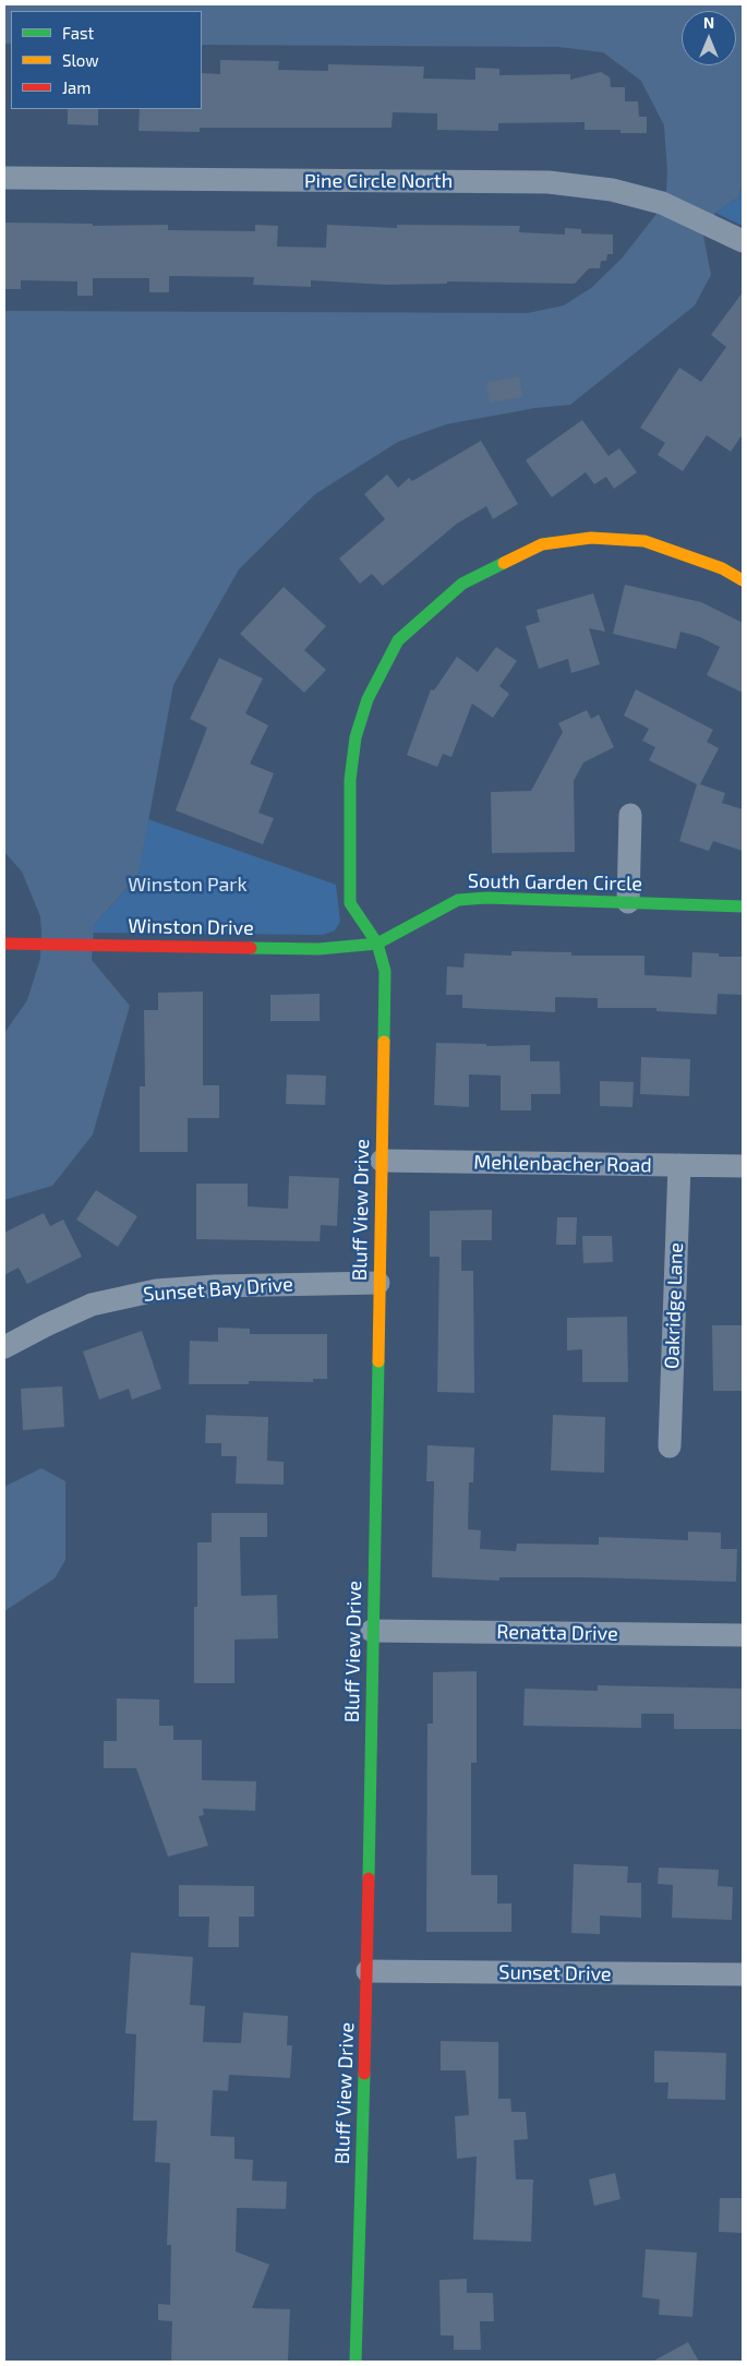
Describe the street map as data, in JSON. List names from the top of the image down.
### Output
{
  "streets": {
    "street": [
      "Pine Circle North",
      "South Garden Circle",
      "Winston Drive",
      "Mehlenbacher Road",
      "Bluff View Drive",
      "Sunset Bay Drive",
      "Oakridge Lane",
      "Renatta Drive",
      "Sunset Drive"
    ]
  },
  "crossings": [
    ["South Garden Circle", "Winston Drive"],
    ["South Garden Circle", "Bluff View Drive"],
    ["Winston Drive", "Bluff View Drive"],
    ["Mehlenbacher Road", "Bluff View Drive"],
    ["Mehlenbacher Road", "Oakridge Lane"],
    ["Bluff View Drive", "Sunset Bay Drive"],
    ["Bluff View Drive", "Renatta Drive"],
    ["Bluff View Drive", "Sunset Drive"]
  ],
  "parks": ["Winston Park"],
  "legend": ["Fast", "Slow", "Jam"],
  "north": "top"
}
